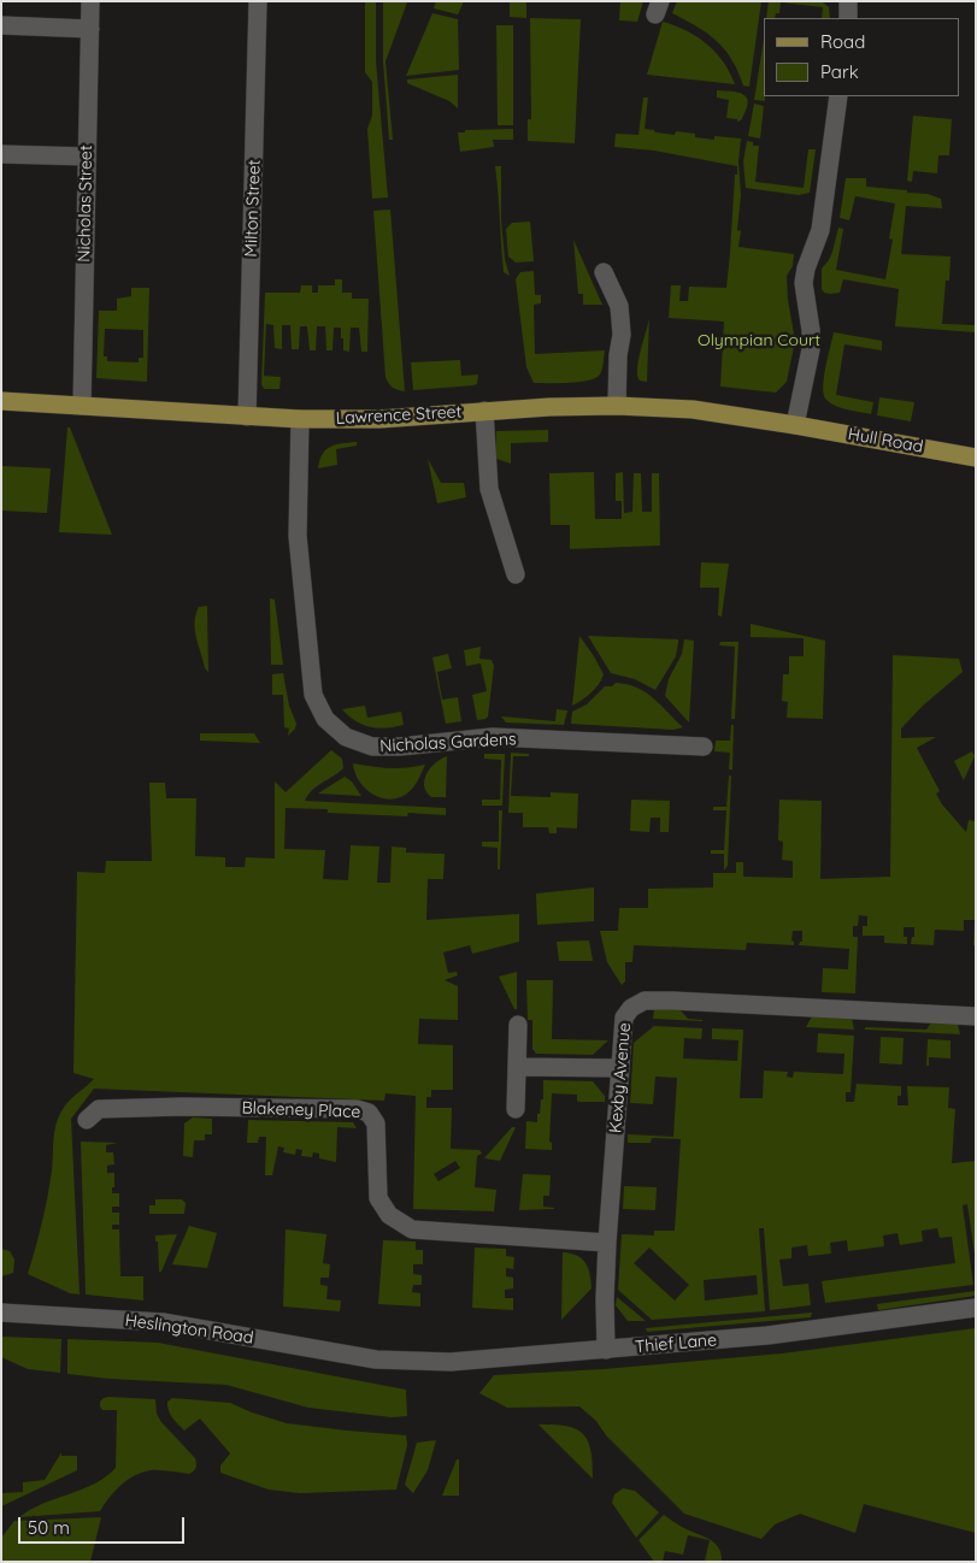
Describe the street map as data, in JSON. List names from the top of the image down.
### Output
{
  "streets": {
    "main road": ["Lawrence Street", "Hull Road"],
    "street": [
      "Nicholas Street",
      "Milton Street",
      "Nicholas Gardens",
      "Kexby Avenue",
      "Blakeney Place",
      "Heslington Road",
      "Thief Lane"
    ]
  },
  "crossings": [
    ["Nicholas Street", "Lawrence Street"],
    ["Milton Street", "Lawrence Street"],
    ["Lawrence Street", "Hull Road"],
    ["Lawrence Street", "Nicholas Gardens"],
    ["Kexby Avenue", "Blakeney Place"],
    ["Kexby Avenue", "Thief Lane"],
    ["Heslington Road", "Thief Lane"]
  ],
  "parks": ["Olympian Court"],
  "legend": ["Road", "Park"],
  "scale_bar": "50 m"
}
